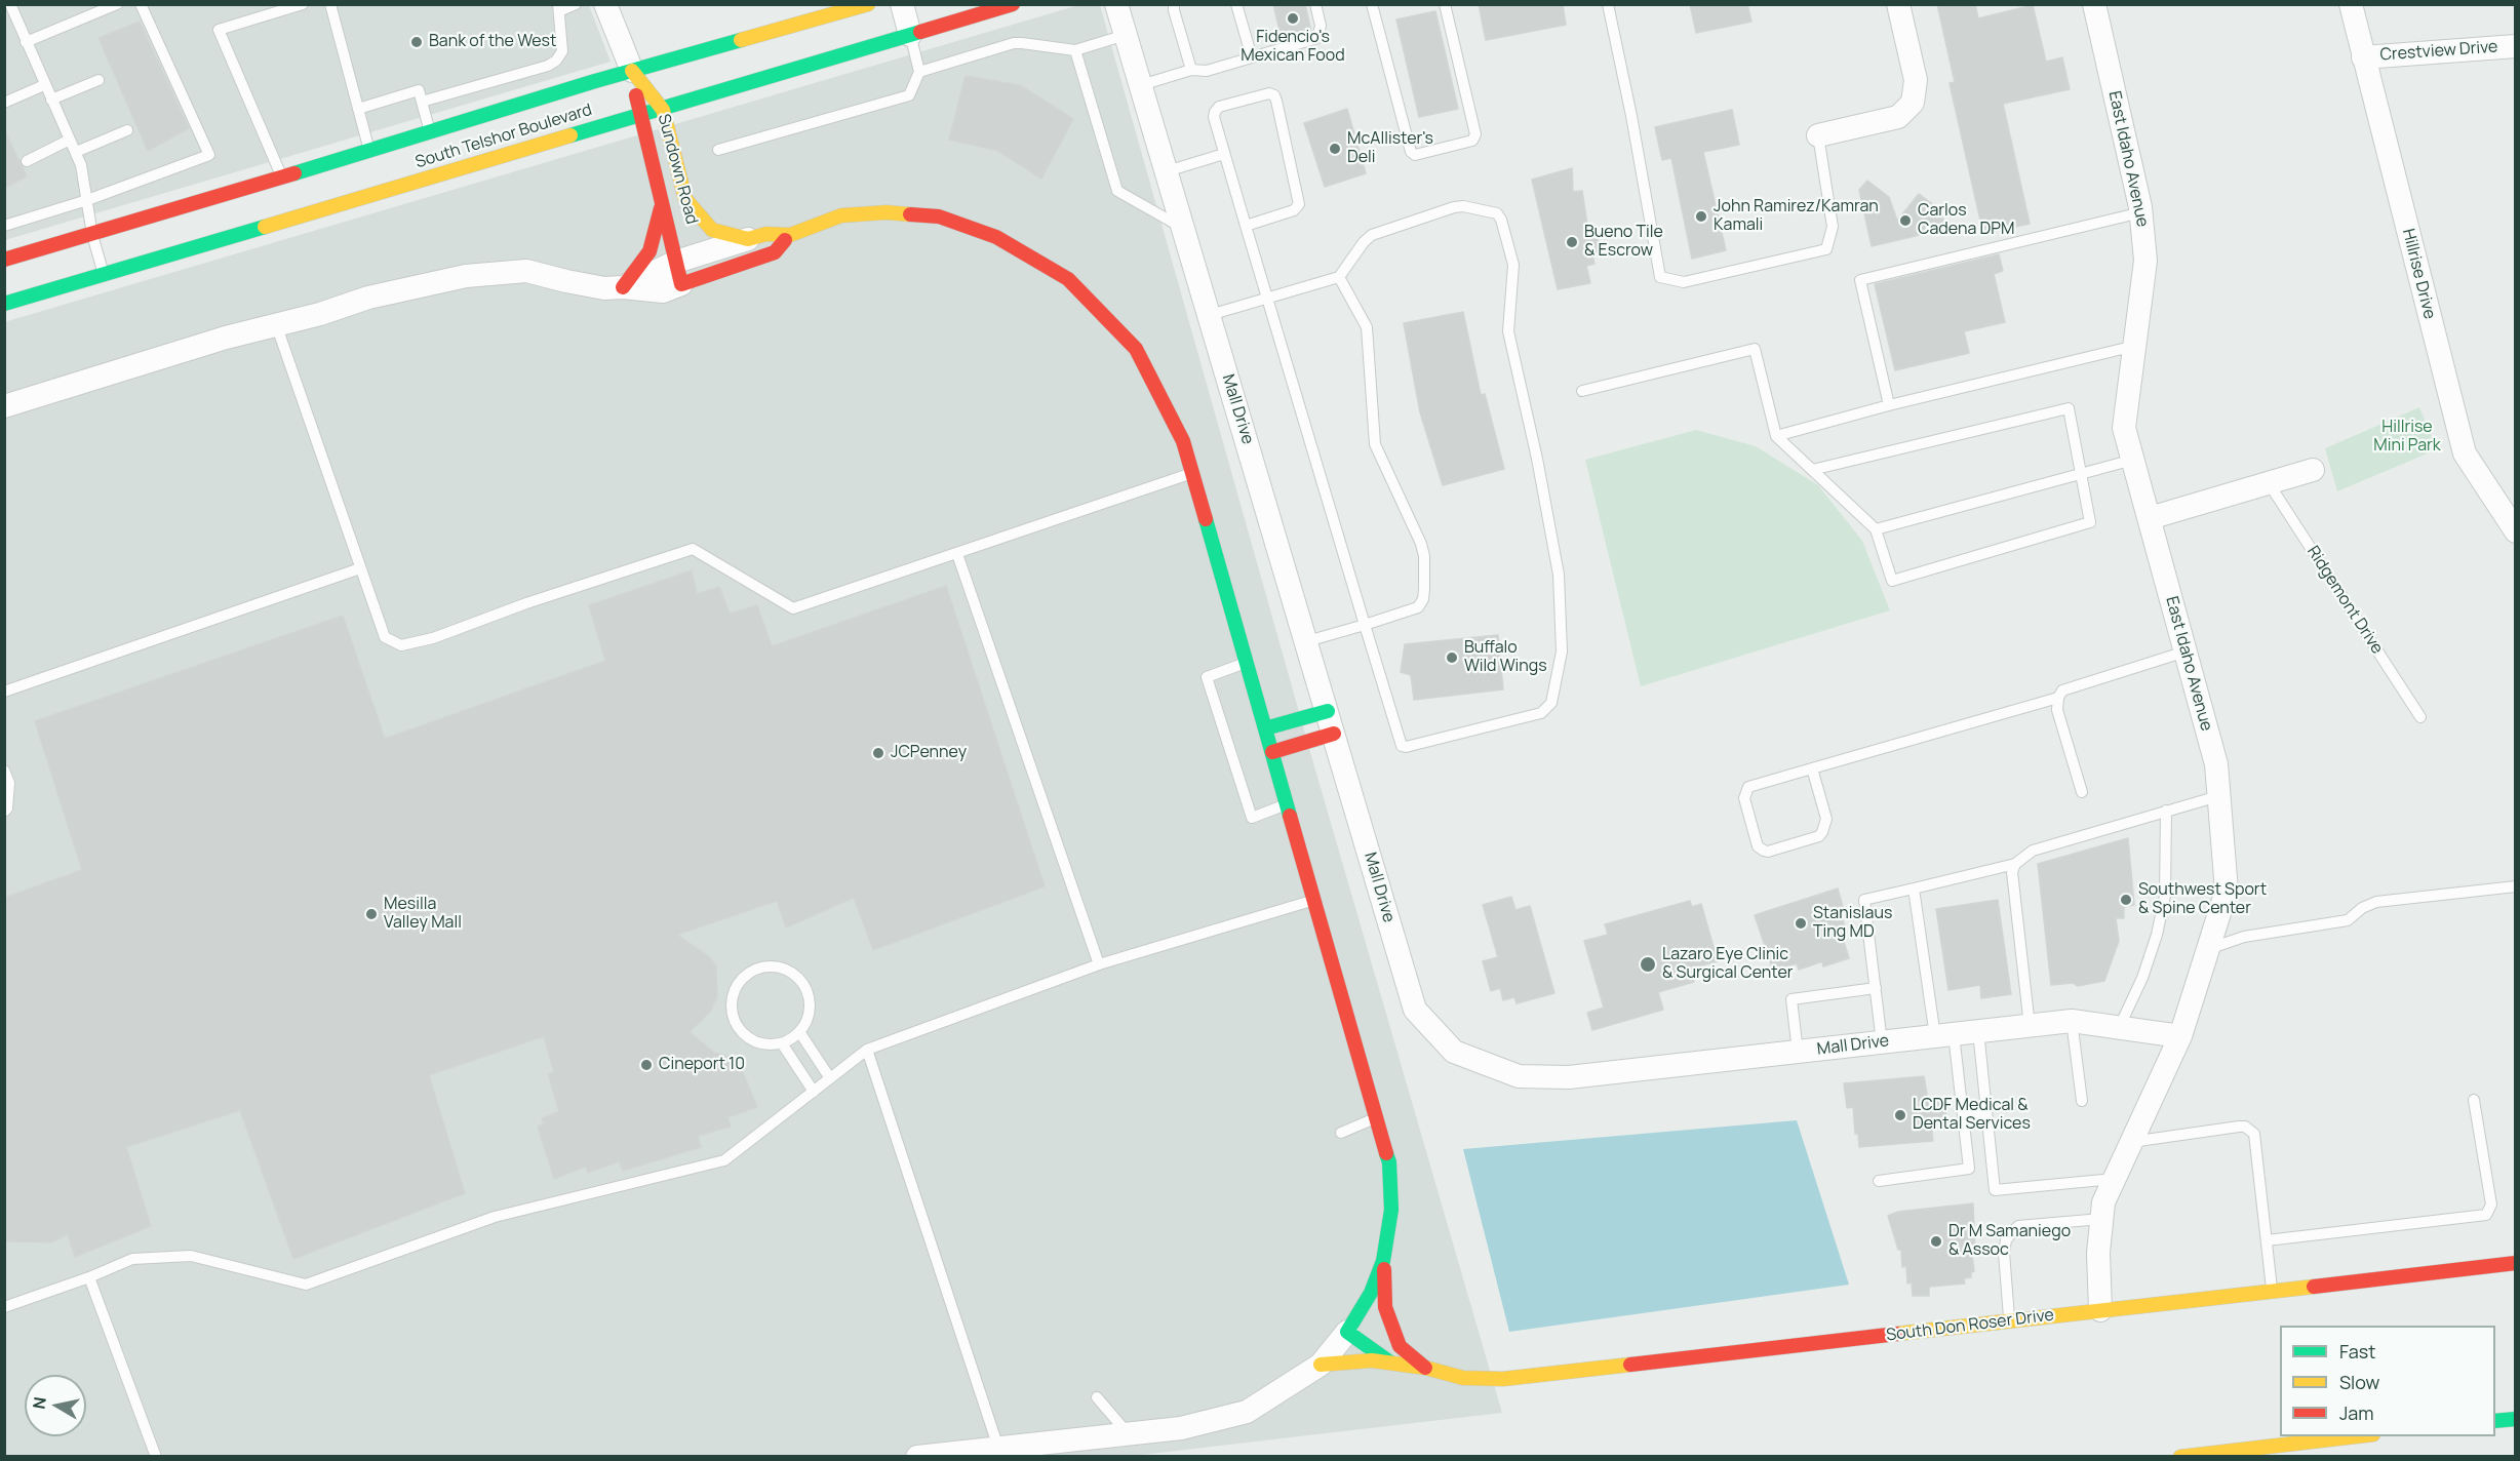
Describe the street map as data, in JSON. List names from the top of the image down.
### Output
{
  "streets": {
    "main road": ["South Telshor Boulevard", "Sundown Road", "South Don Roser Drive"],
    "street": [
      "Crestview Drive",
      "East Idaho Avenue",
      "Hillrise Drive",
      "Mall Drive"
    ],
    "lane": ["Ridgemont Drive"]
  },
  "crossings": [
    ["Crestview Drive", "Hillrise Drive"],
    ["South Telshor Boulevard", "Sundown Road"],
    ["East Idaho Avenue", "Mall Drive"],
    ["East Idaho Avenue", "South Don Roser Drive"]
  ],
  "parks": ["Hillrise Mini Park"],
  "places": [
    "Fidencio's Mexican Food",
    "Bank of the West",
    "McAllister's Deli",
    "John Ramirez/Kamran Kamali",
    "Carlos Cadena DPM",
    "Bueno Tile & Escrow",
    "Buffalo Wild Wings",
    "JCPenney",
    "Southwest Sport & Spine Center",
    "Mesilla Valley Mall",
    "Stanislaus Ting MD",
    "Lazaro Eye Clinic & Surgical Center",
    "Cineport 10",
    "LCDF Medical & Dental Services",
    "Dr M Samaniego & Assoc"
  ],
  "legend": ["Fast", "Slow", "Jam"],
  "north": "left"
}
